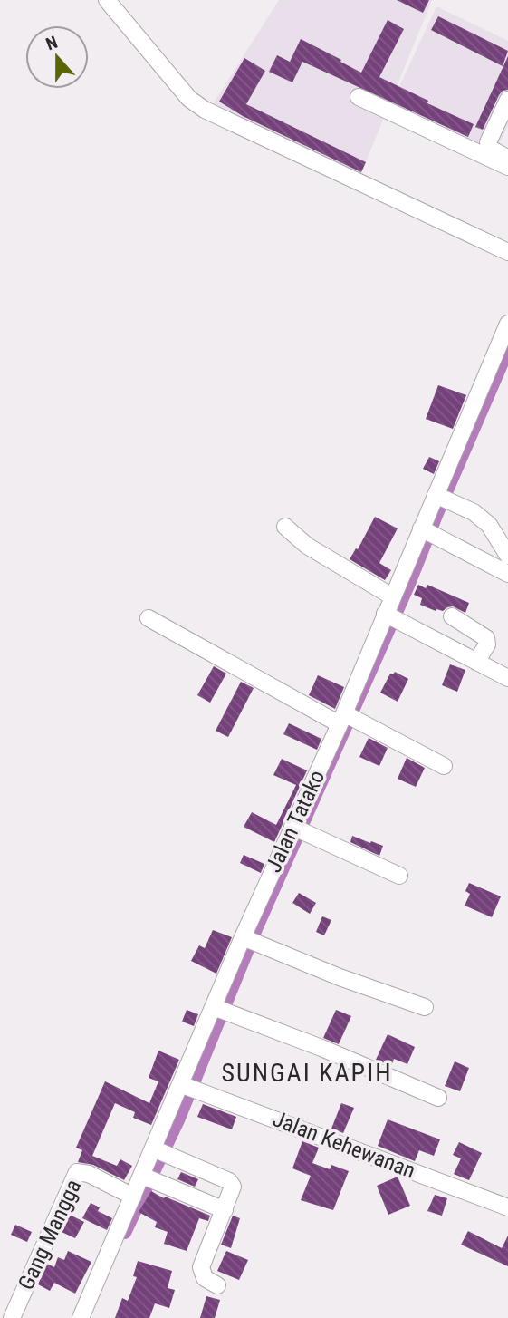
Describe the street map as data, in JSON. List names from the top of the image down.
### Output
{
  "streets": {
    "street": ["Jalan Tatako", "Jalan Kehewanan", "Gang Mangga"]
  },
  "crossings": [
    ["Jalan Tatako", "Jalan Kehewanan"],
    ["Jalan Tatako", "Gang Mangga"]
  ],
  "districts": ["SUNGAI KAPIH"],
  "north": "top"
}
